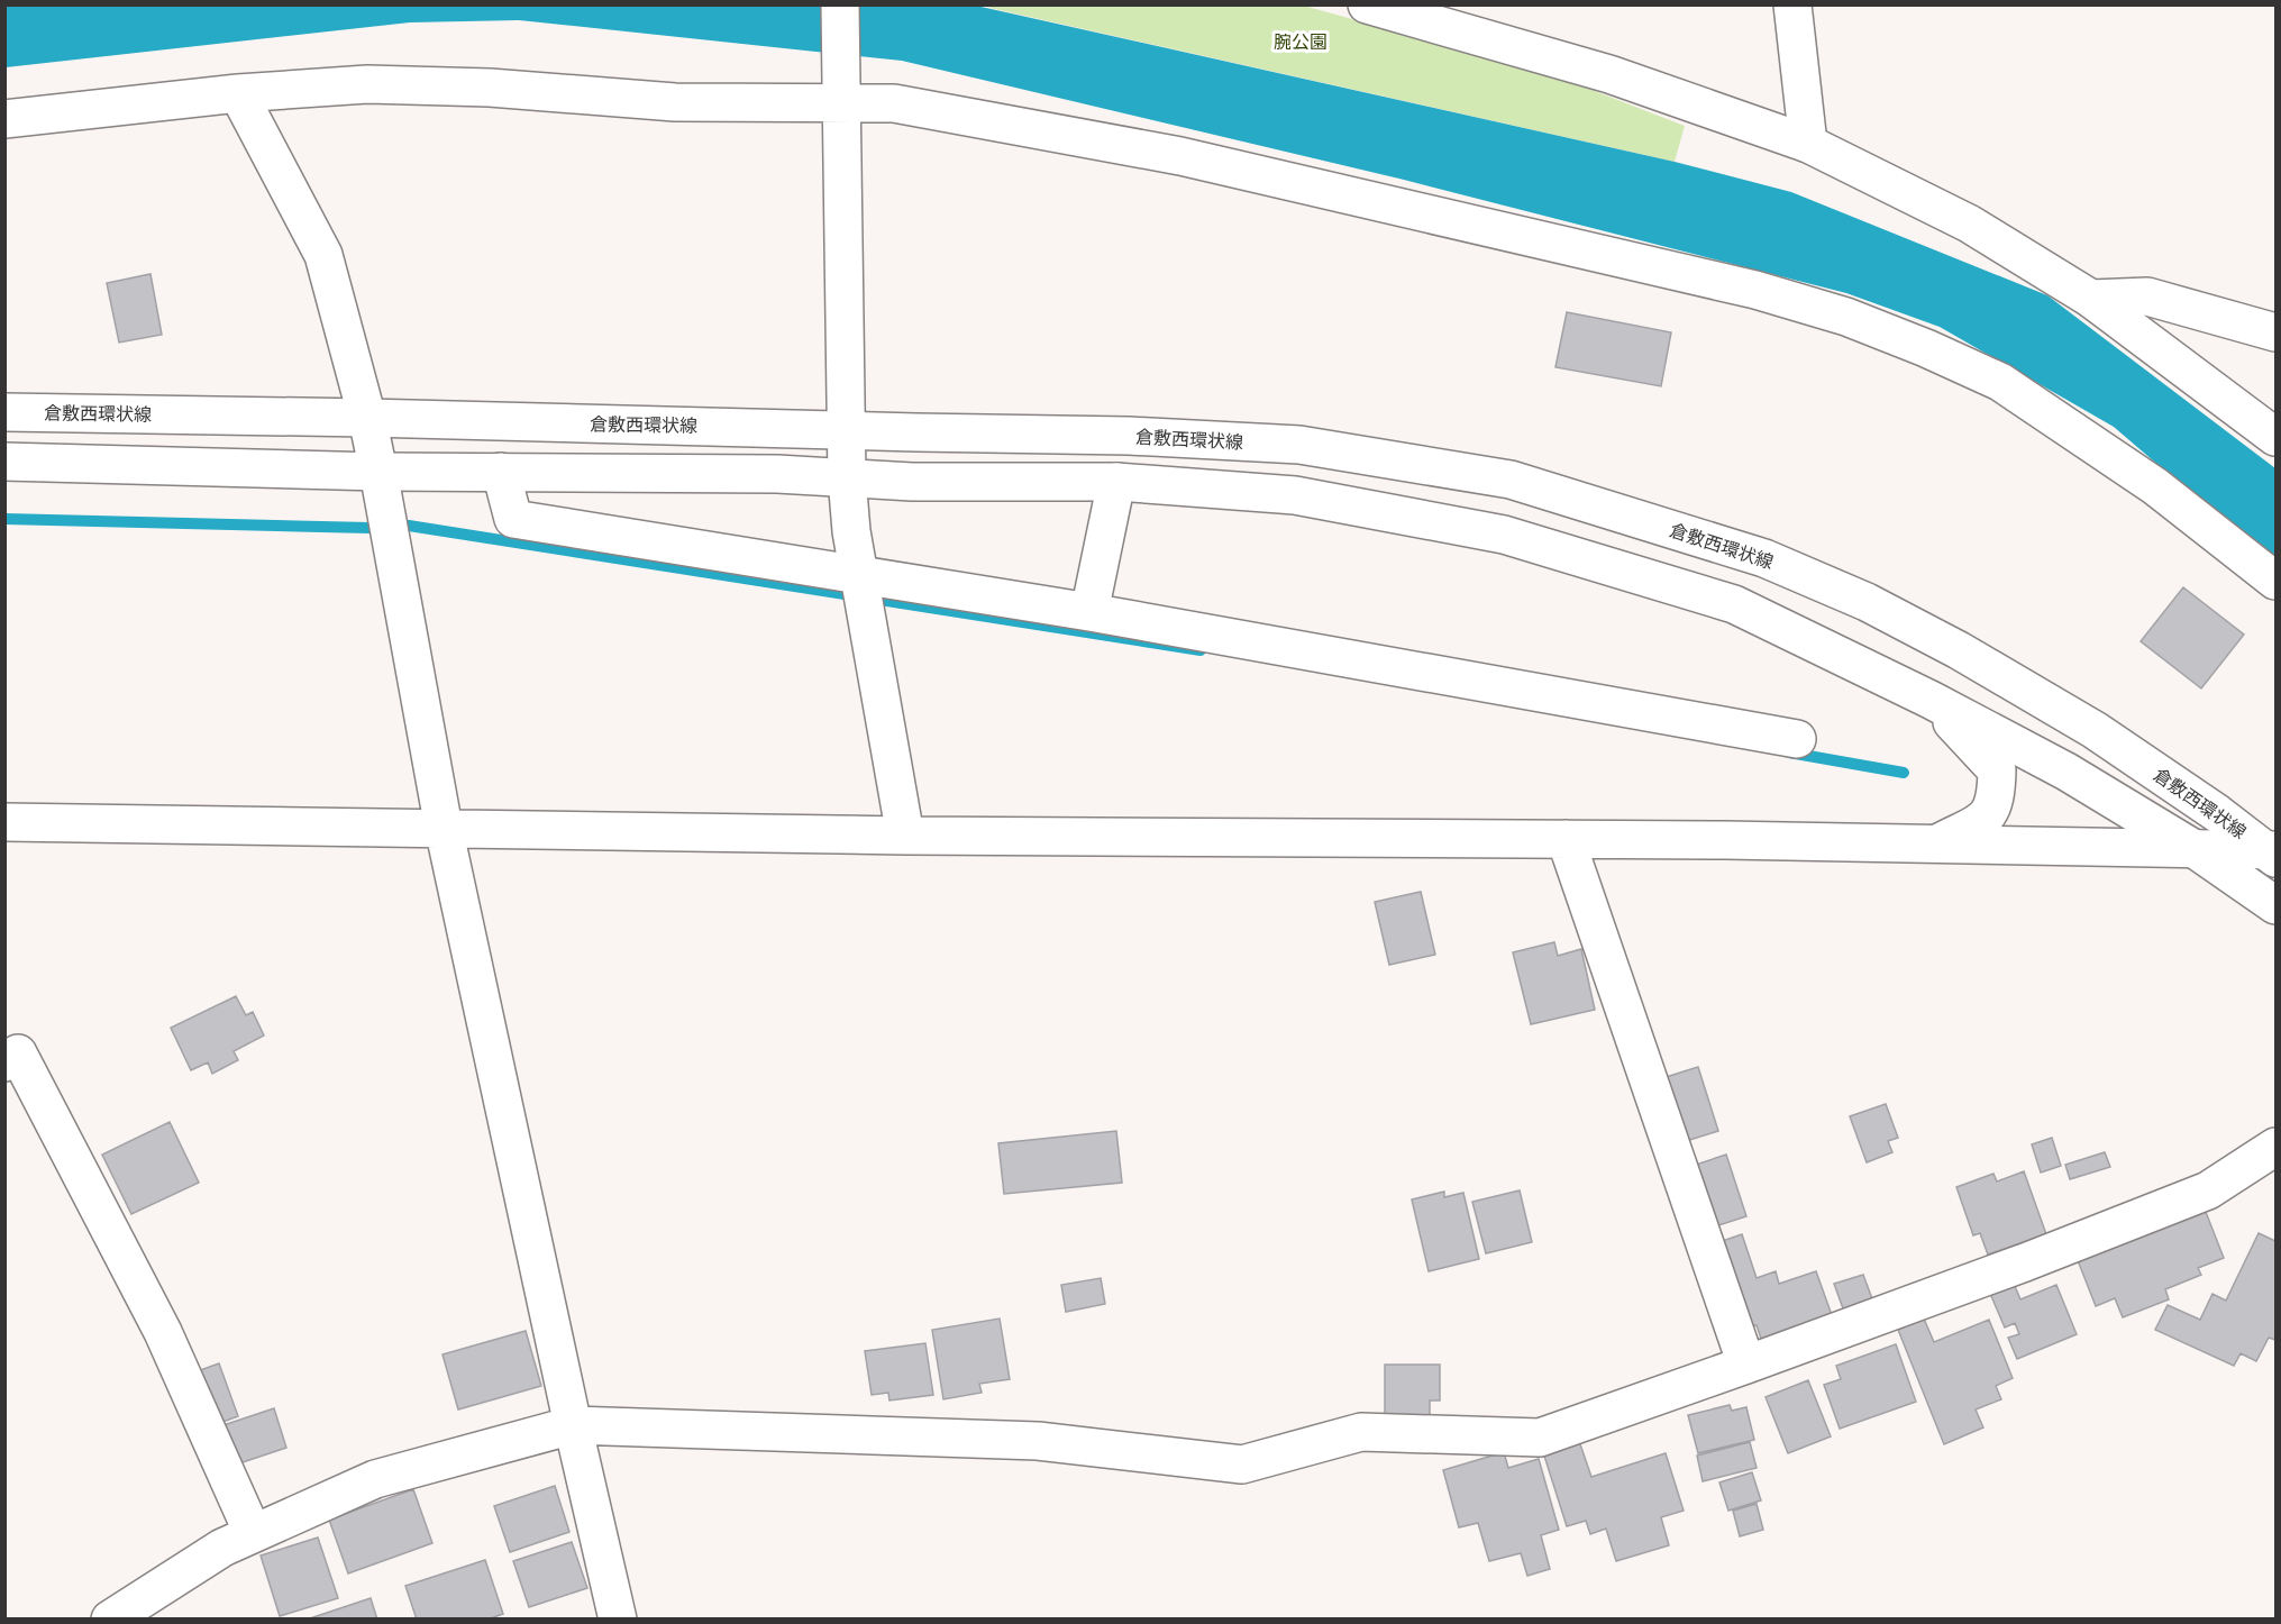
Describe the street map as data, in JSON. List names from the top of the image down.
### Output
{
  "streets": {
    "street": ["倉敷西環状線"]
  },
  "parks": ["腕公園"]
}
